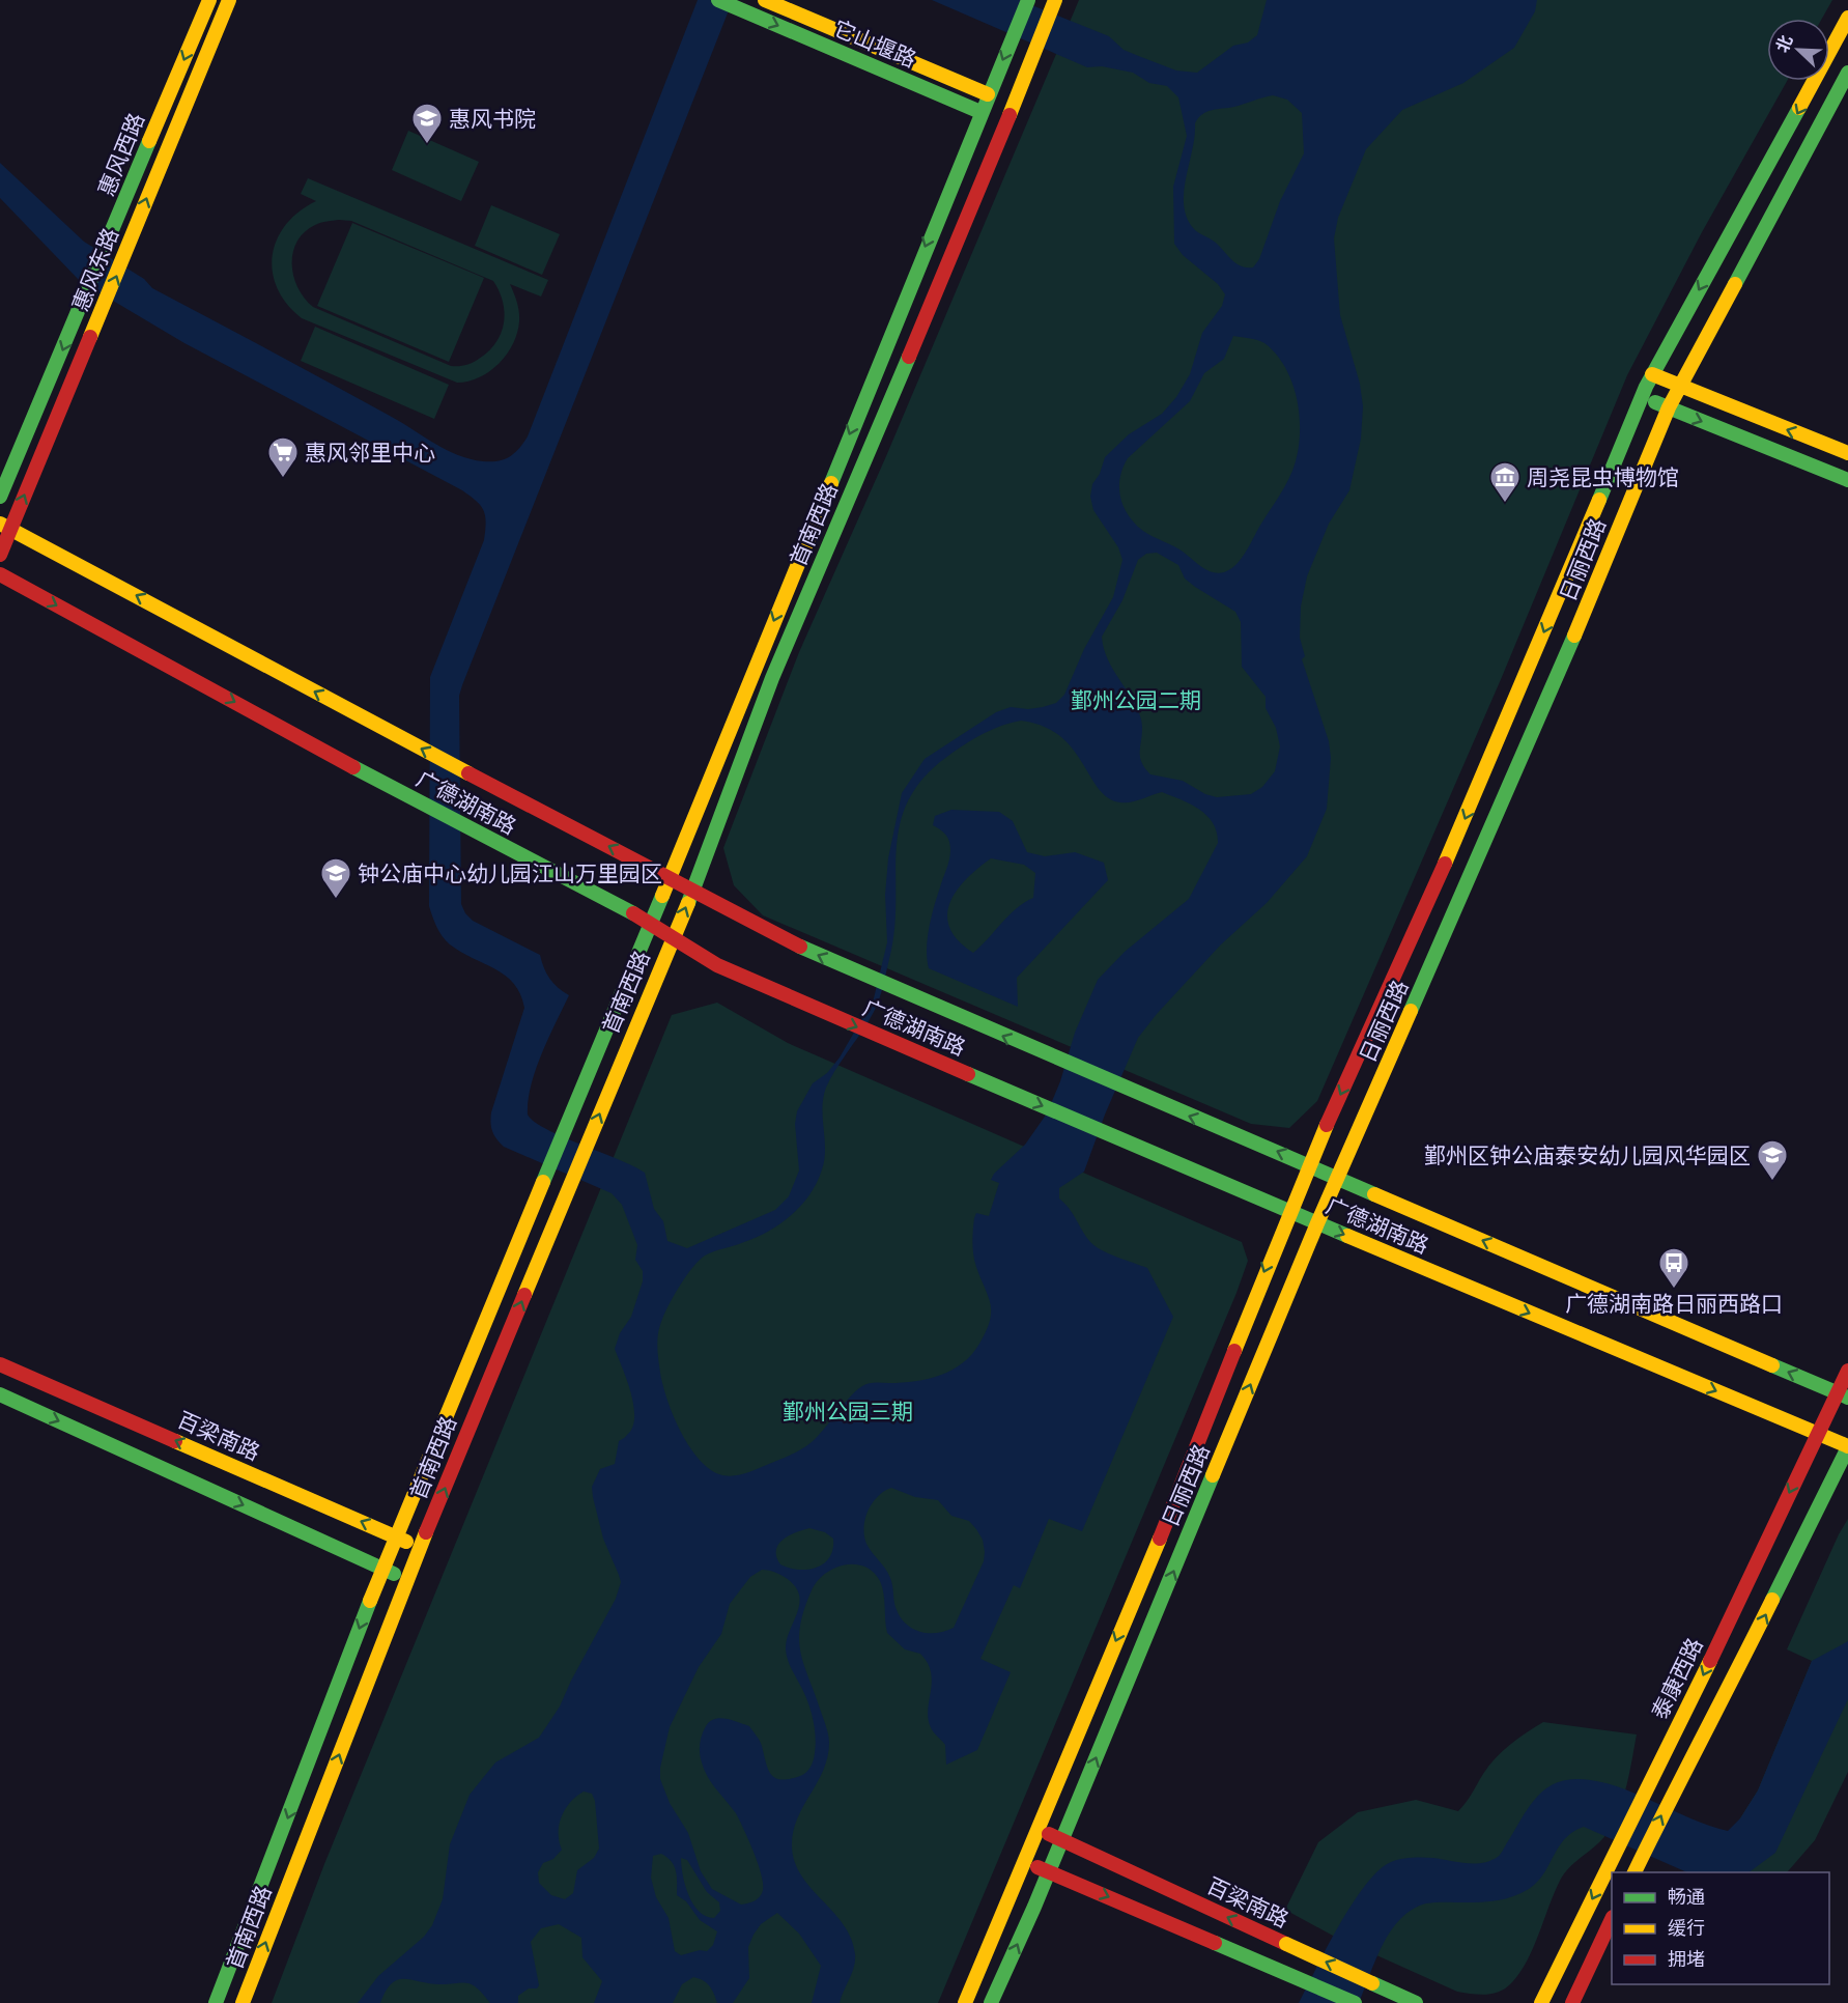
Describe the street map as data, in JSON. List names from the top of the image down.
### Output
{
  "streets": {
    "main road": [
      "它山堰路",
      "惠风西路",
      "惠风东路",
      "首南西路",
      "日丽西路",
      "广德湖南路",
      "百梁南路",
      "泰康西路"
    ]
  },
  "crossings": [
    ["它山堰路", "首南西路"],
    ["惠风东路", "广德湖南路"],
    ["首南西路", "广德湖南路"],
    ["首南西路", "百梁南路"],
    ["日丽西路", "广德湖南路"],
    ["日丽西路", "百梁南路"],
    ["广德湖南路", "泰康西路"]
  ],
  "one_way": ["惠风西路", "惠风东路"],
  "parks": ["鄞州公园二期", "鄞州公园三期"],
  "places": {
    "school or university": ["惠风书院", "钟公庙中心幼儿园江山万里园区", "鄞州区钟公庙泰安幼儿园风华园区"],
    "supermarket": ["惠风邻里中心"],
    "museum": ["周尧昆虫博物馆"],
    "bus stop": ["广德湖南路日丽西路口"]
  },
  "legend": ["畅通", "缓行", "拥堵"],
  "north": "top left"
}
